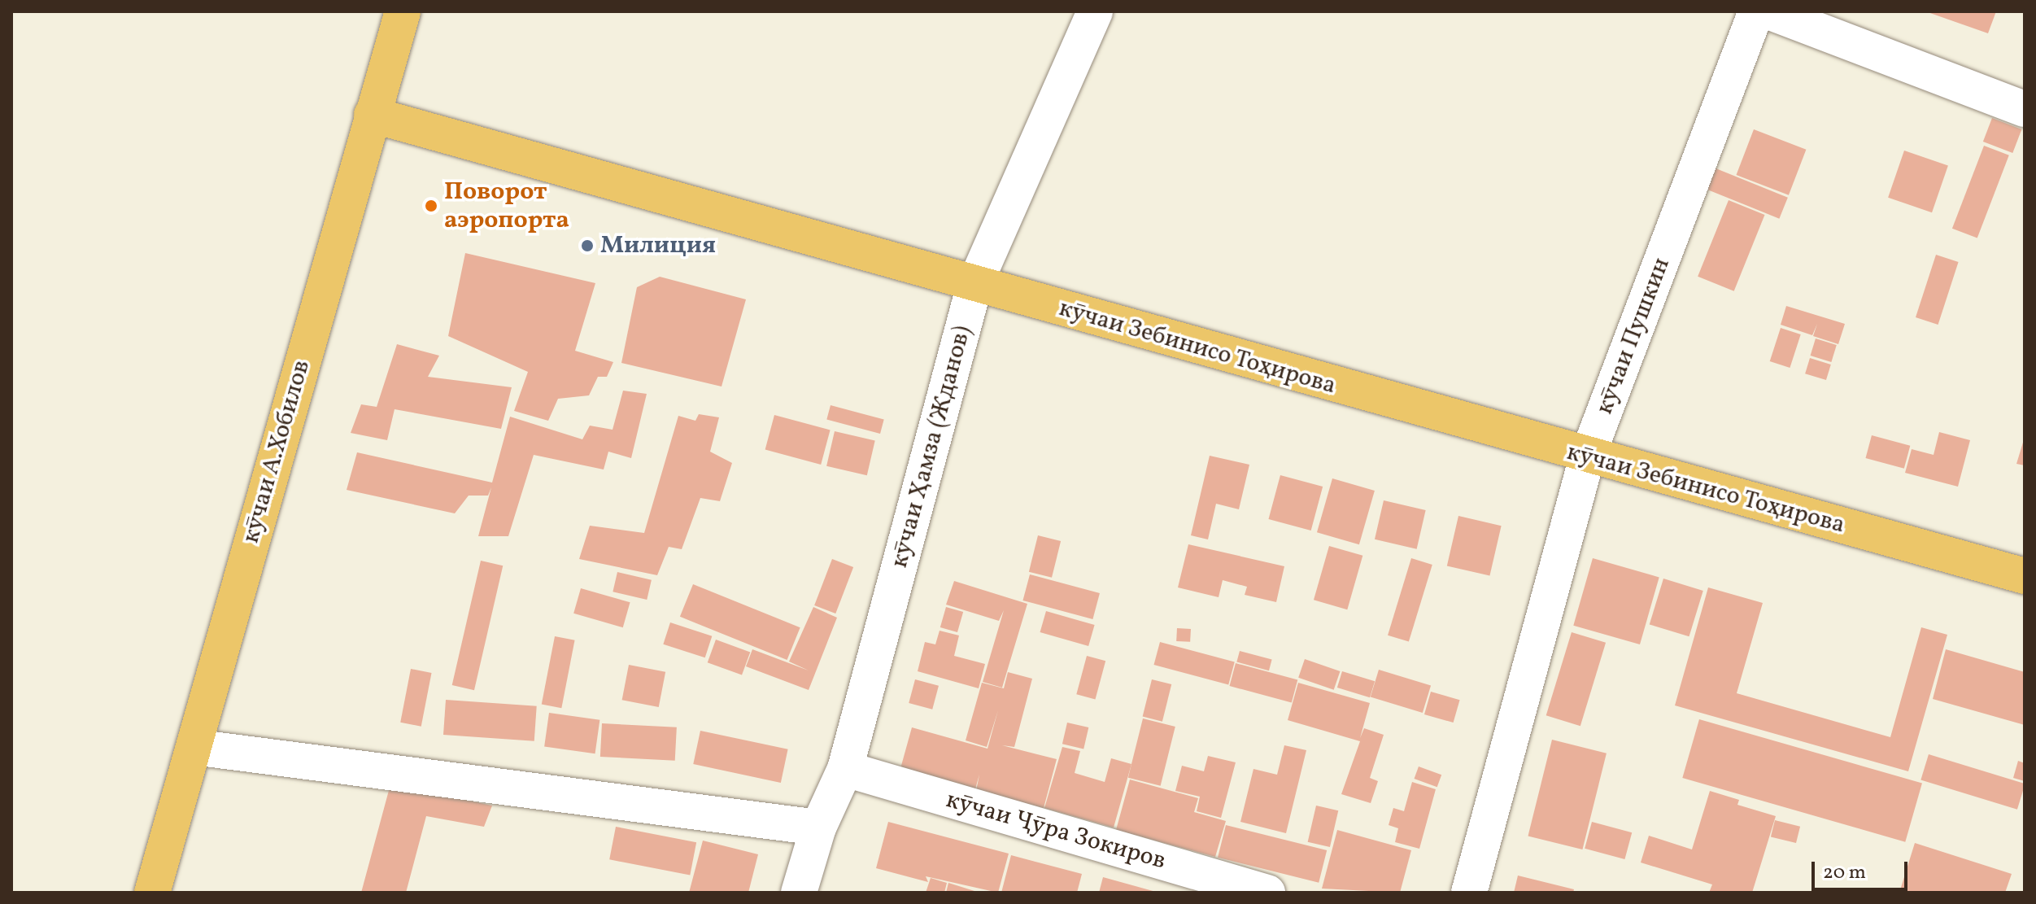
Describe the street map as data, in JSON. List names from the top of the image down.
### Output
{
  "streets": {
    "main road": ["кӯчаи Зебинисо Тоҳирова", "кӯчаи А.Хобилов"],
    "street": ["кӯчаи Пушкин", "кӯчаи Ҳамза (Жданов)", "кӯчаи Ҷӯра Зокиров"]
  },
  "crossings": [
    ["кӯчаи Пушкин", "кӯчаи Зебинисо Тоҳирова"],
    ["кӯчаи Зебинисо Тоҳирова", "кӯчаи Ҳамза (Жданов)"],
    ["кӯчаи Зебинисо Тоҳирова", "кӯчаи А.Хобилов"],
    ["кӯчаи Ҳамза (Жданов)", "кӯчаи Ҷӯра Зокиров"]
  ],
  "places": ["Поворот аэропорта", "Милиция"],
  "scale_bar": "20 m"
}
